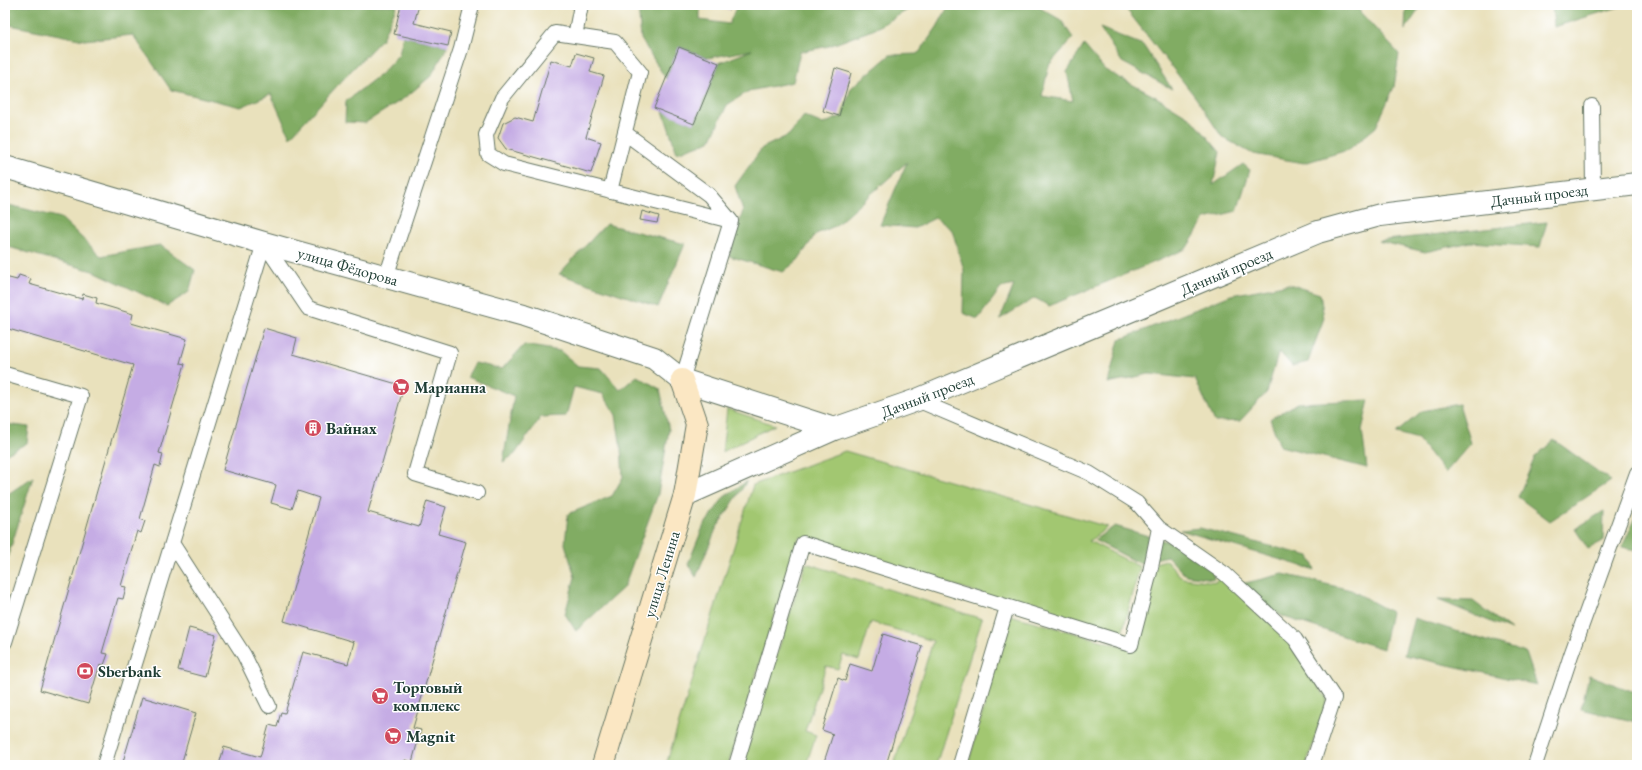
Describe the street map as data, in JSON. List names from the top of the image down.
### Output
{
  "streets": {
    "street": ["Дачный проезд", "улица Фёдорова", "улица Ленина"]
  },
  "crossings": [
    ["Дачный проезд", "улица Ленина"],
    ["улица Фёдорова", "улица Ленина"]
  ],
  "places": {
    "supermarket": ["Марианна", "Торговый комплекс", "Magnit"],
    "building": ["Вайнах"],
    "bank": ["Sberbank"]
  }
}
